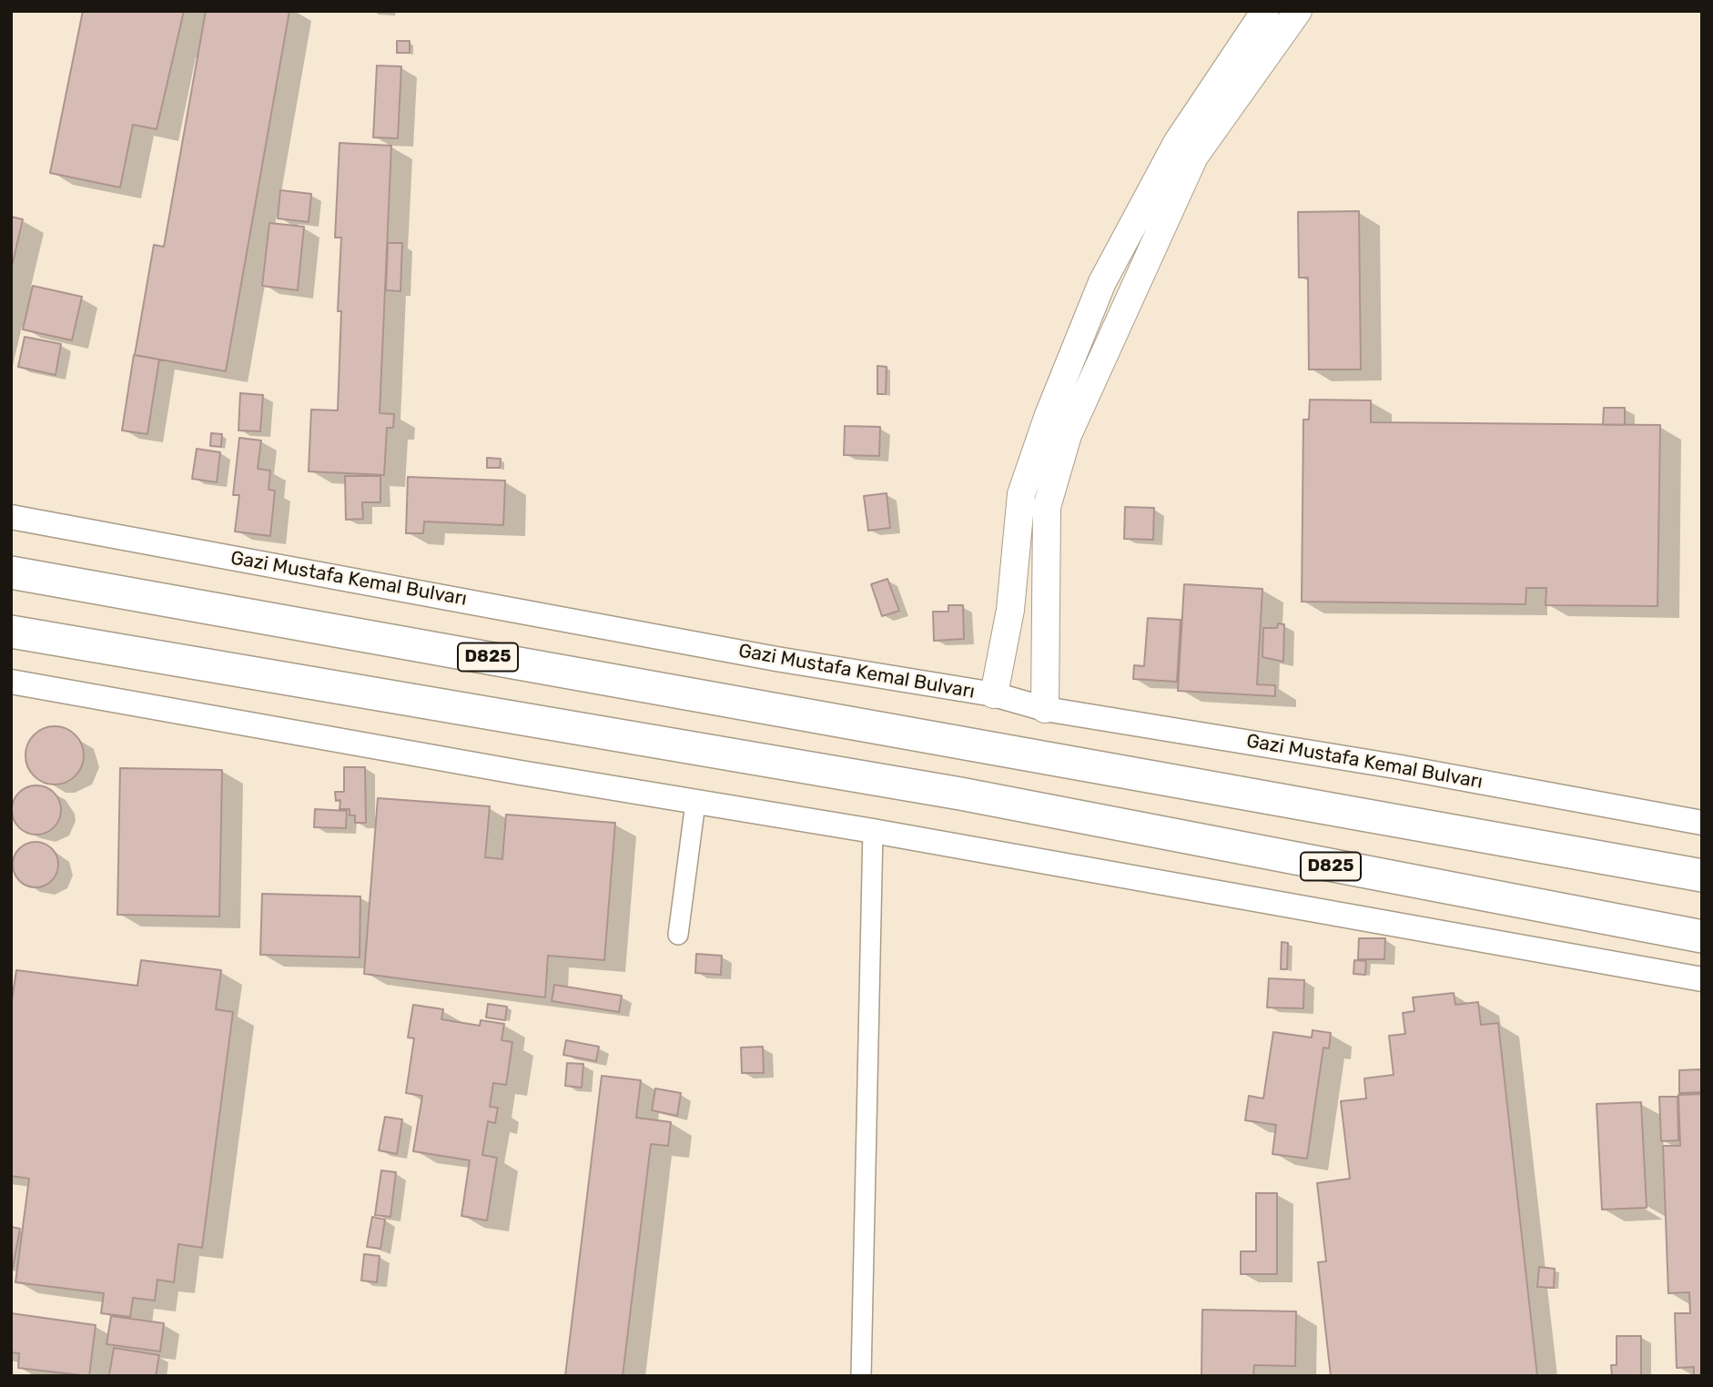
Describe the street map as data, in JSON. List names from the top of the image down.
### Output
{
  "streets": {
    "highway": ["D825"],
    "street": ["Gazi Mustafa Kemal Bulvarı"]
  }
}
